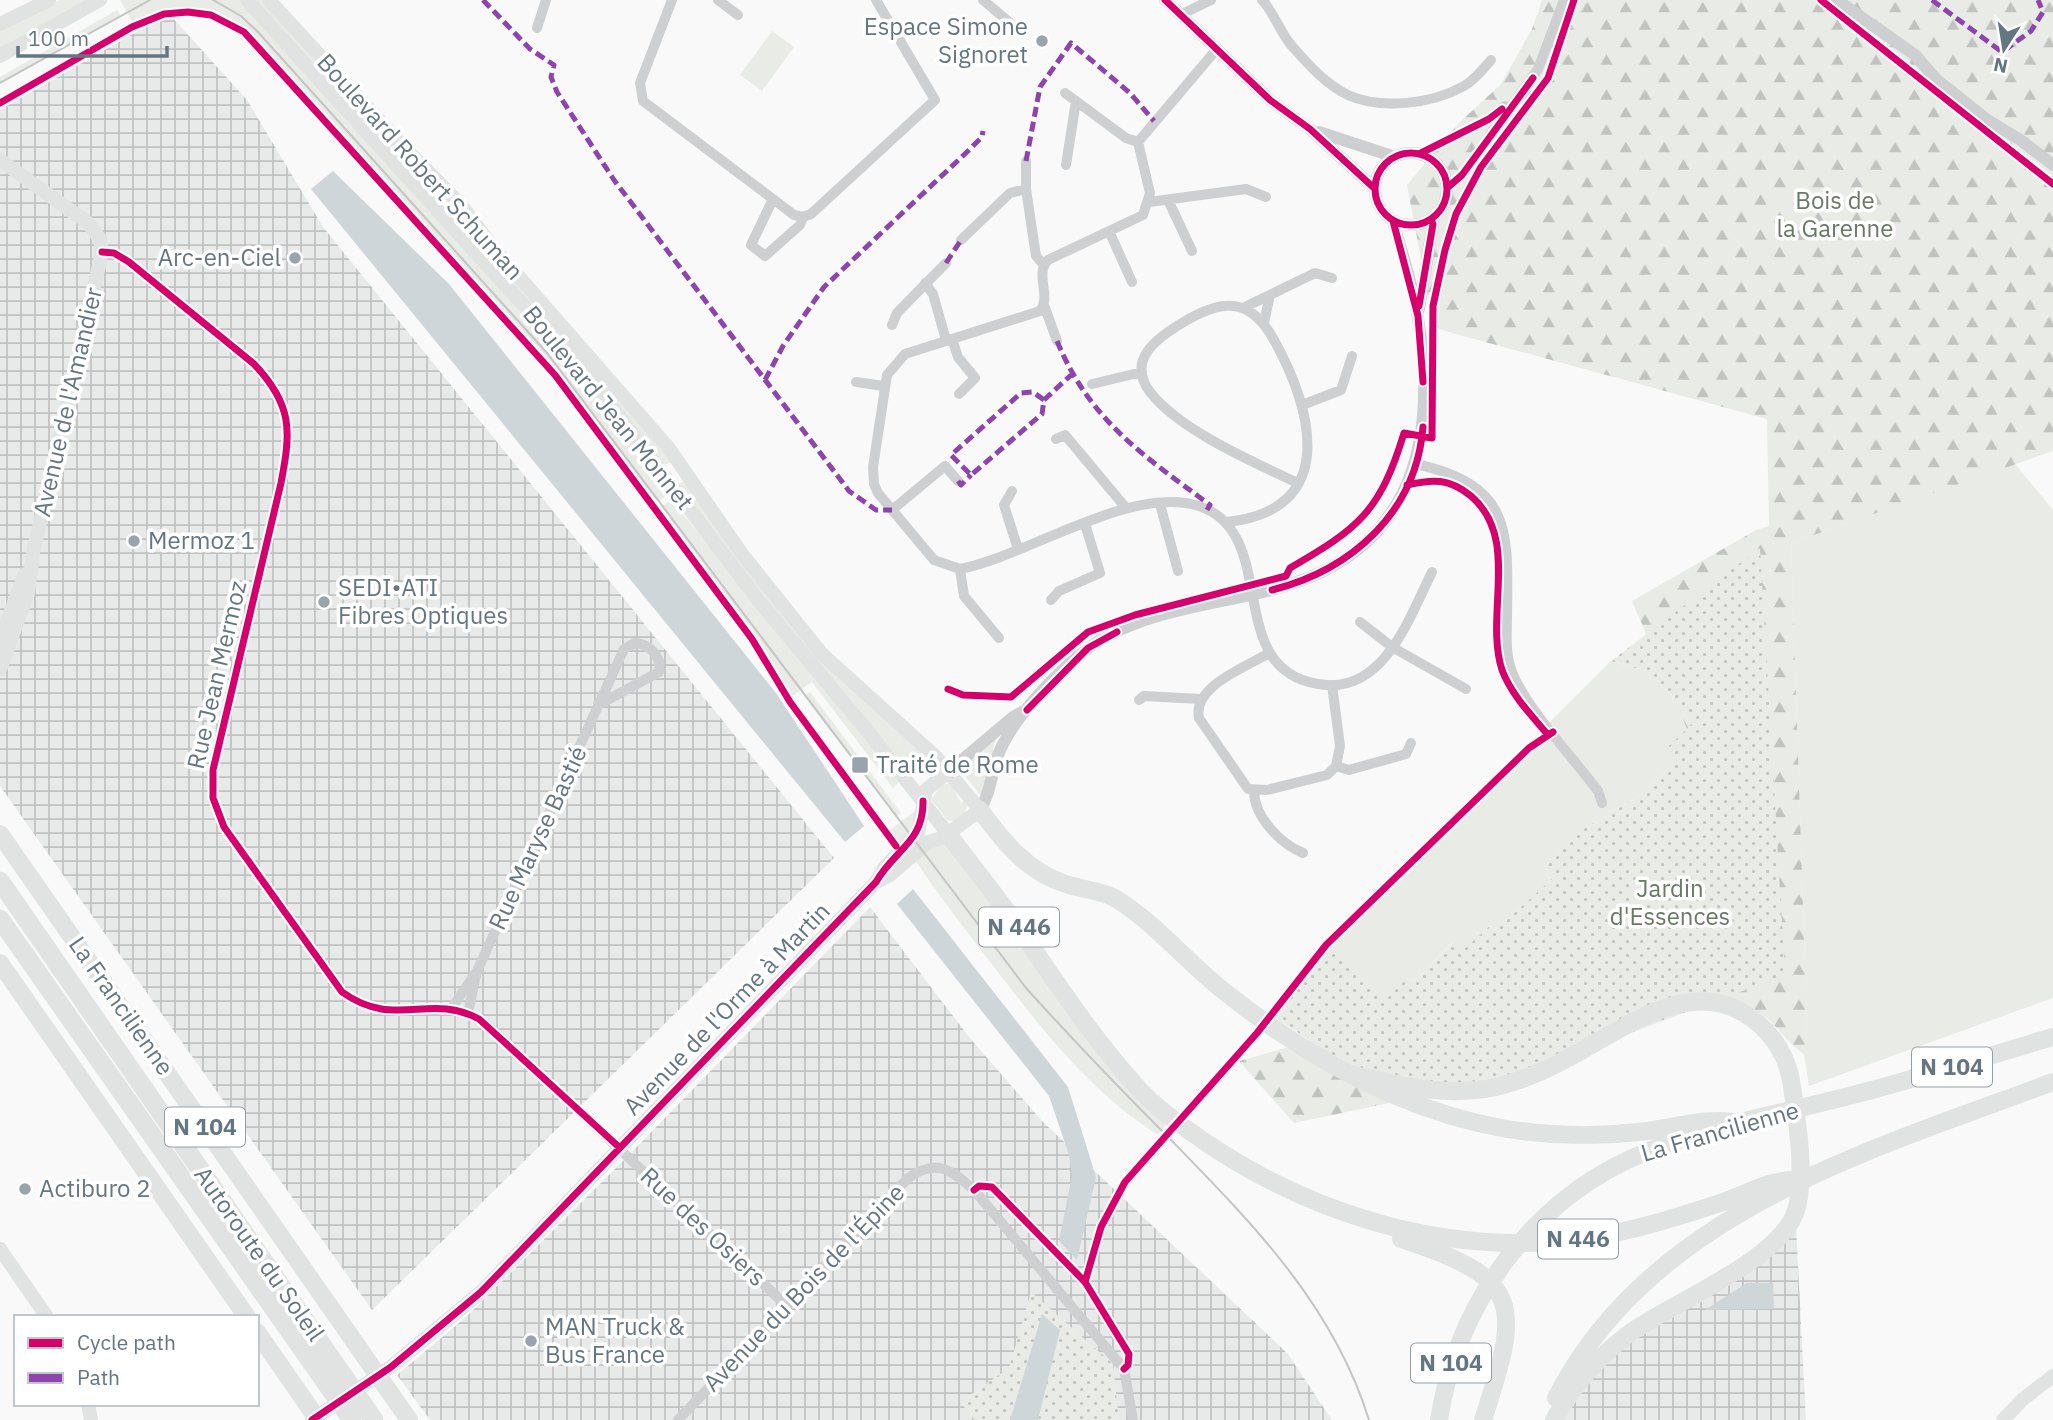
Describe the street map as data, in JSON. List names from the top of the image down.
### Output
{
  "streets": {
    "highway": [
      "N 446",
      "La Francilienne",
      "N 104",
      "Autoroute du Soleil"
    ],
    "main road": [
      "Boulevard Robert Schuman",
      "Avenue de l'Amandier",
      "Boulevard Jean Monnet",
      "Avenue de l'Orme à Martin"
    ],
    "street": [
      "Rue Jean Mermoz",
      "Rue Maryse Bastié",
      "Rue des Osiers",
      "Avenue du Bois de l'Épine"
    ]
  },
  "crossings": [
    ["Boulevard Robert Schuman", "N 446"],
    ["Boulevard Robert Schuman", "Avenue de l'Orme à Martin"],
    ["Avenue de l'Amandier", "Rue Jean Mermoz"],
    ["Boulevard Jean Monnet", "N 446"],
    ["Boulevard Jean Monnet", "Avenue de l'Orme à Martin"],
    ["Rue Jean Mermoz", "Rue Maryse Bastié"],
    ["Rue Jean Mermoz", "Avenue de l'Orme à Martin"],
    ["Rue Jean Mermoz", "Rue des Osiers"],
    ["N 446", "La Francilienne"],
    ["N 446", "Avenue de l'Orme à Martin"],
    ["N 446", "N 104"],
    ["Avenue de l'Orme à Martin", "Rue des Osiers"],
    ["Rue des Osiers", "Avenue du Bois de l'Épine"]
  ],
  "parks": ["Bois de la Garenne", "Jardin d'Essences"],
  "places": {
    "other": [
      "Espace Simone Signoret",
      "Arc-en-Ciel",
      "Mermoz 1",
      "SEDI•ATI Fibres Optiques",
      "Actiburo 2",
      "MAN Truck & Bus France"
    ],
    "transit": ["Traité de Rome"]
  },
  "legend": ["Cycle path", "Path"],
  "scale_bar": "100 m",
  "north": "bottom"
}
